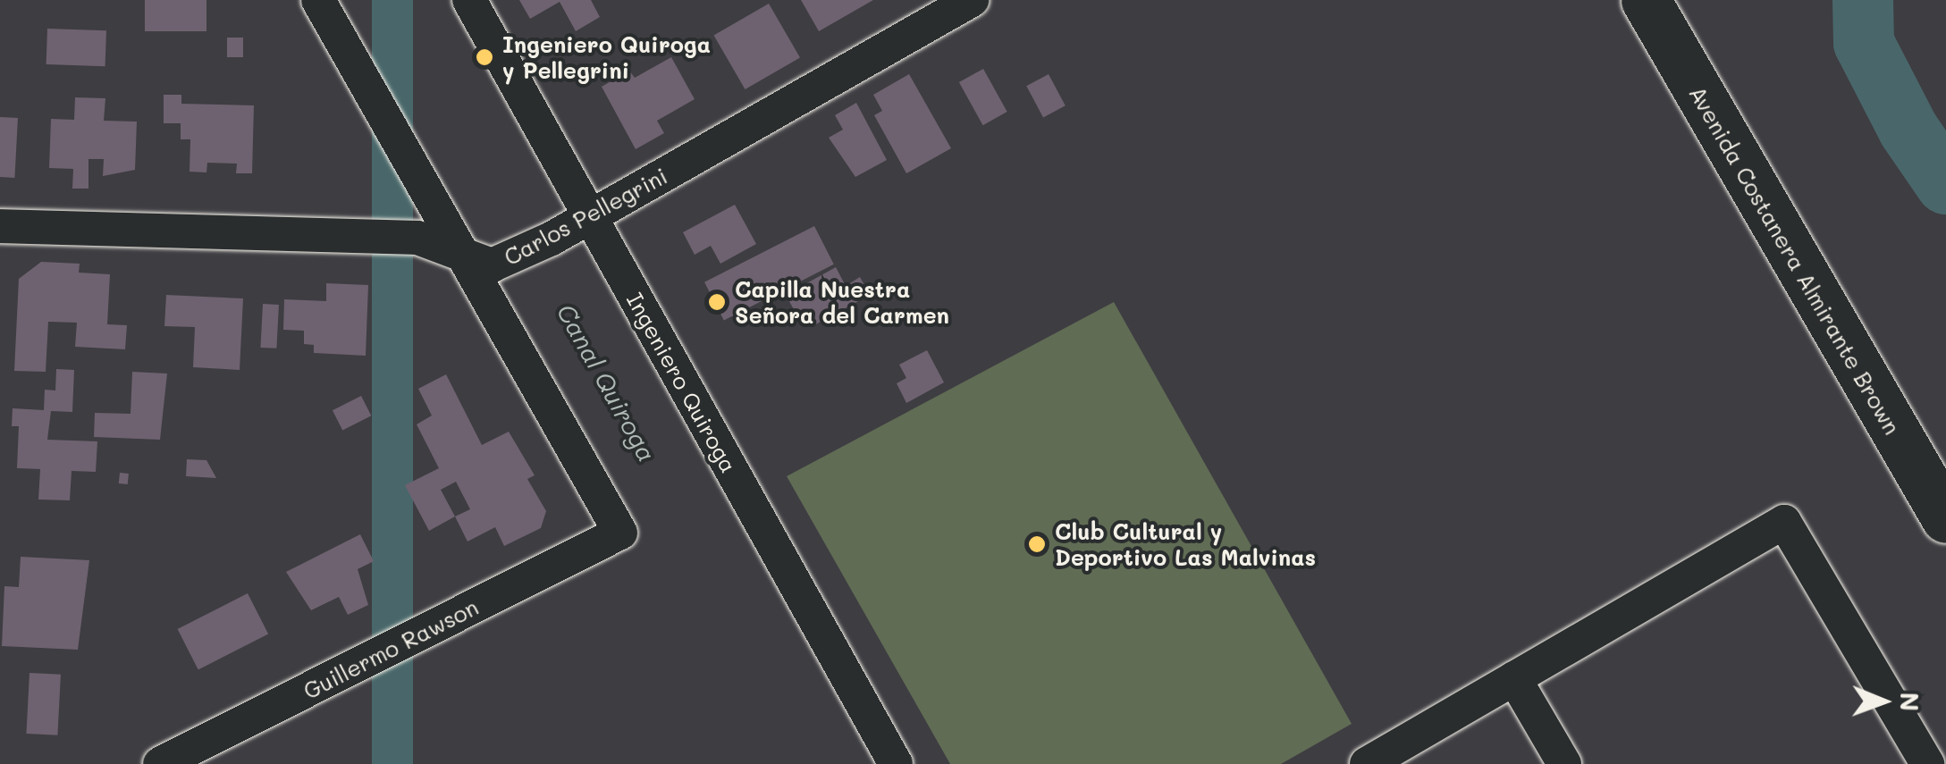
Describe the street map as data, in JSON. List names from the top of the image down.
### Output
{
  "streets": {
    "main road": ["Avenida Costanera Almirante Brown"],
    "street": ["Carlos Pellegrini", "Ingeniero Quiroga", "Guillermo Rawson"]
  },
  "crossings": [
    ["Carlos Pellegrini", "Ingeniero Quiroga"],
    ["Carlos Pellegrini", "Guillermo Rawson"]
  ],
  "water": ["Canal Quiroga"],
  "places": ["Ingeniero Quiroga y Pellegrini", "Capilla Nuestra Señora del Carmen", "Club Cultural y Deportivo Las Malvinas"],
  "north": "right"
}
